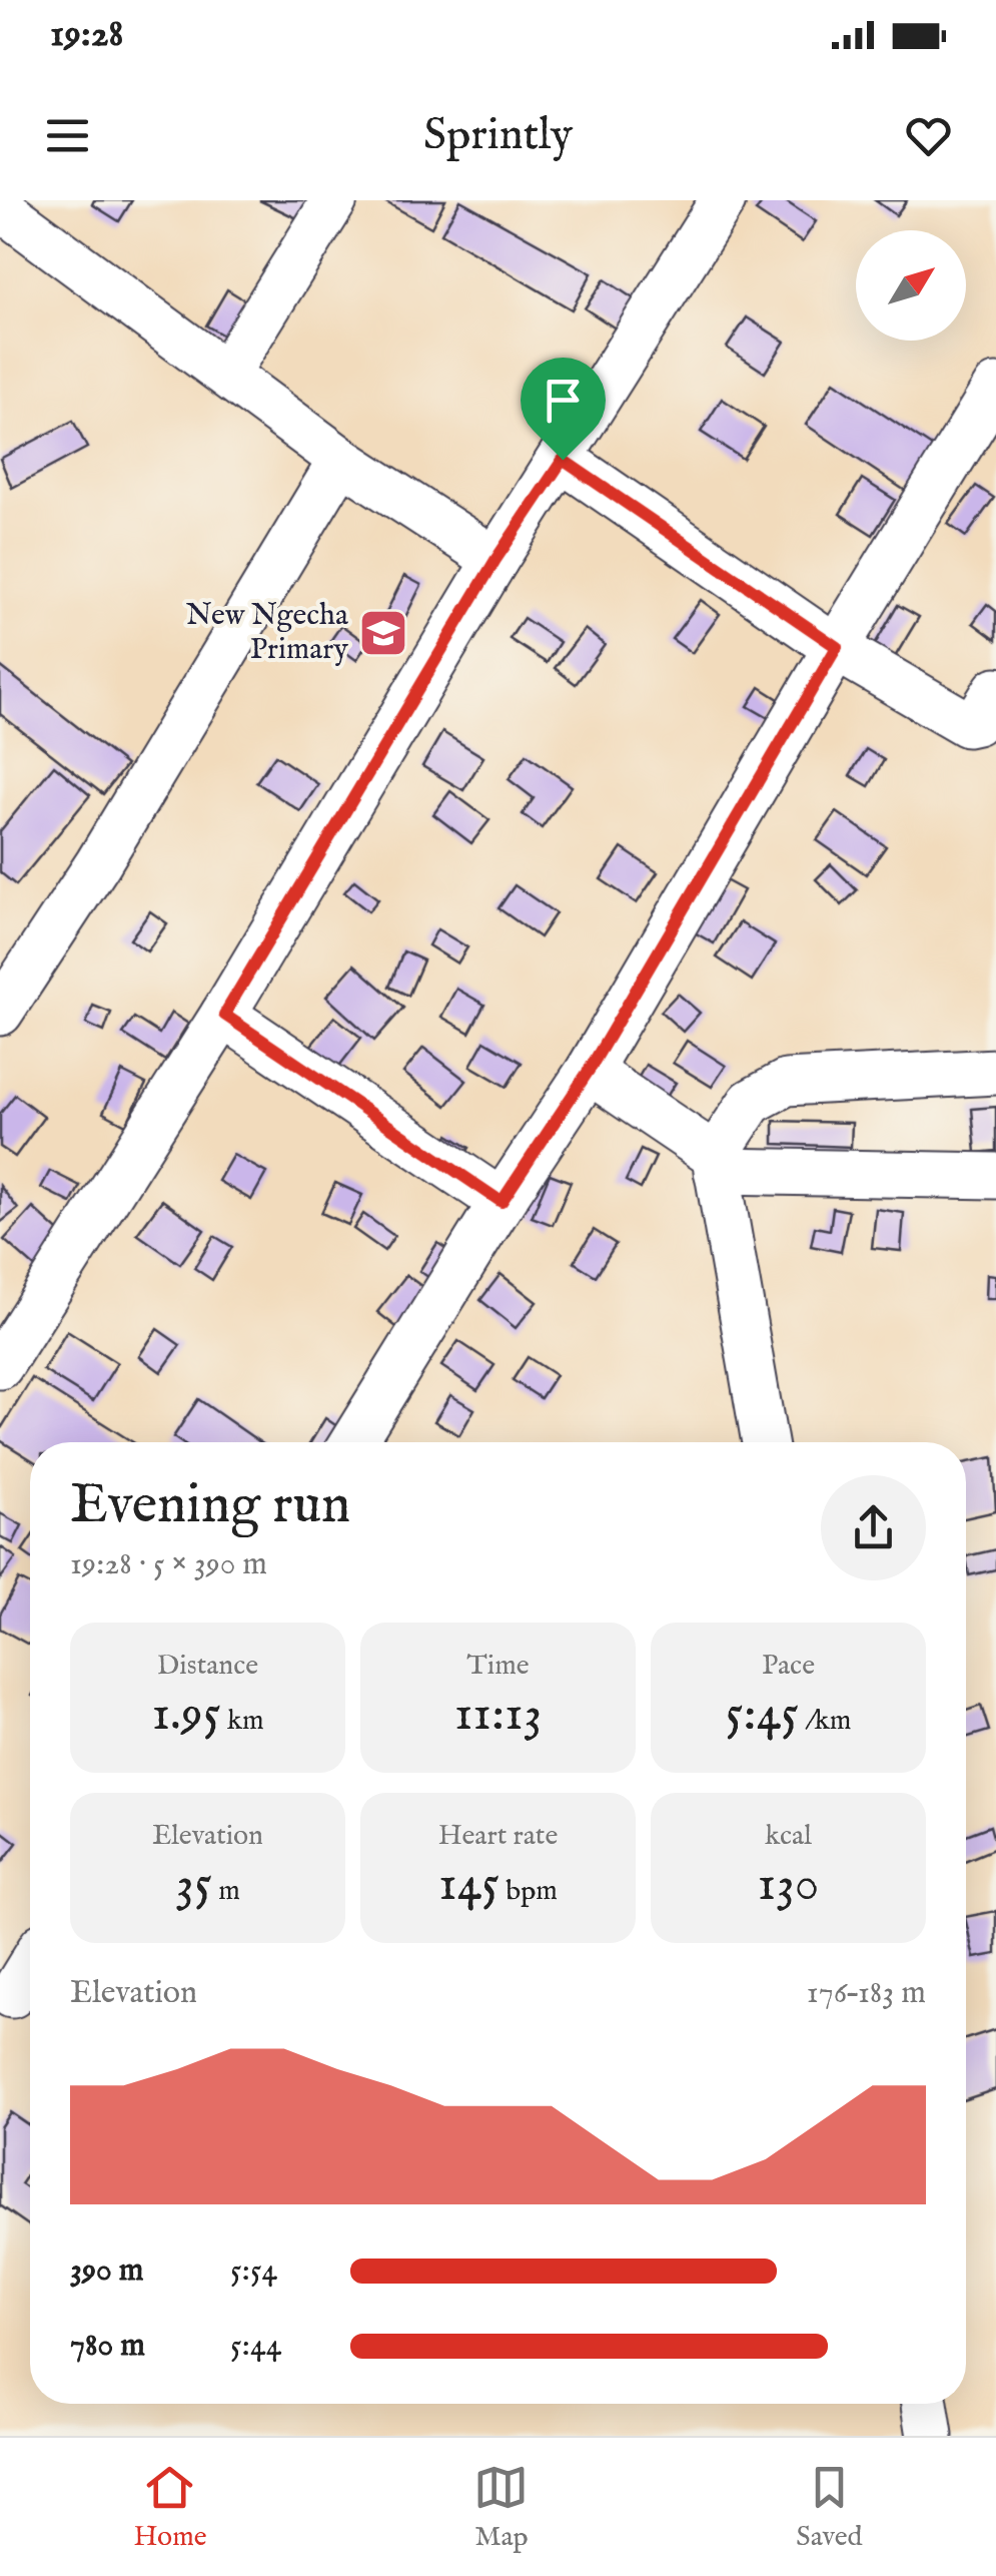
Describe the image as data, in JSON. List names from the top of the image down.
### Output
{
  "places": {
    "school or university": ["New Ngecha Primary"]
  },
  "north": "top right",
  "page": {
    "status": "19:28",
    "header": "Sprintly",
    "heading": ["Evening run", "19:28 · 5 × 390 m"],
    "stats": [
      ["Distance", "1.95 km"],
      ["Time", "11:13"],
      ["Pace", "5:45 /km"],
      ["Elevation", "35 m"],
      ["Heart rate", "145 bpm"],
      ["kcal", "130"]
    ],
    "chart": ["Elevation", "176–183 m"],
    "list": [
      {
        "name": "390 m",
        "note": "5:54"
      },
      {
        "name": "780 m",
        "note": "5:44"
      }
    ],
    "tabs": ["Home", "Map", "Saved"]
  }
}
